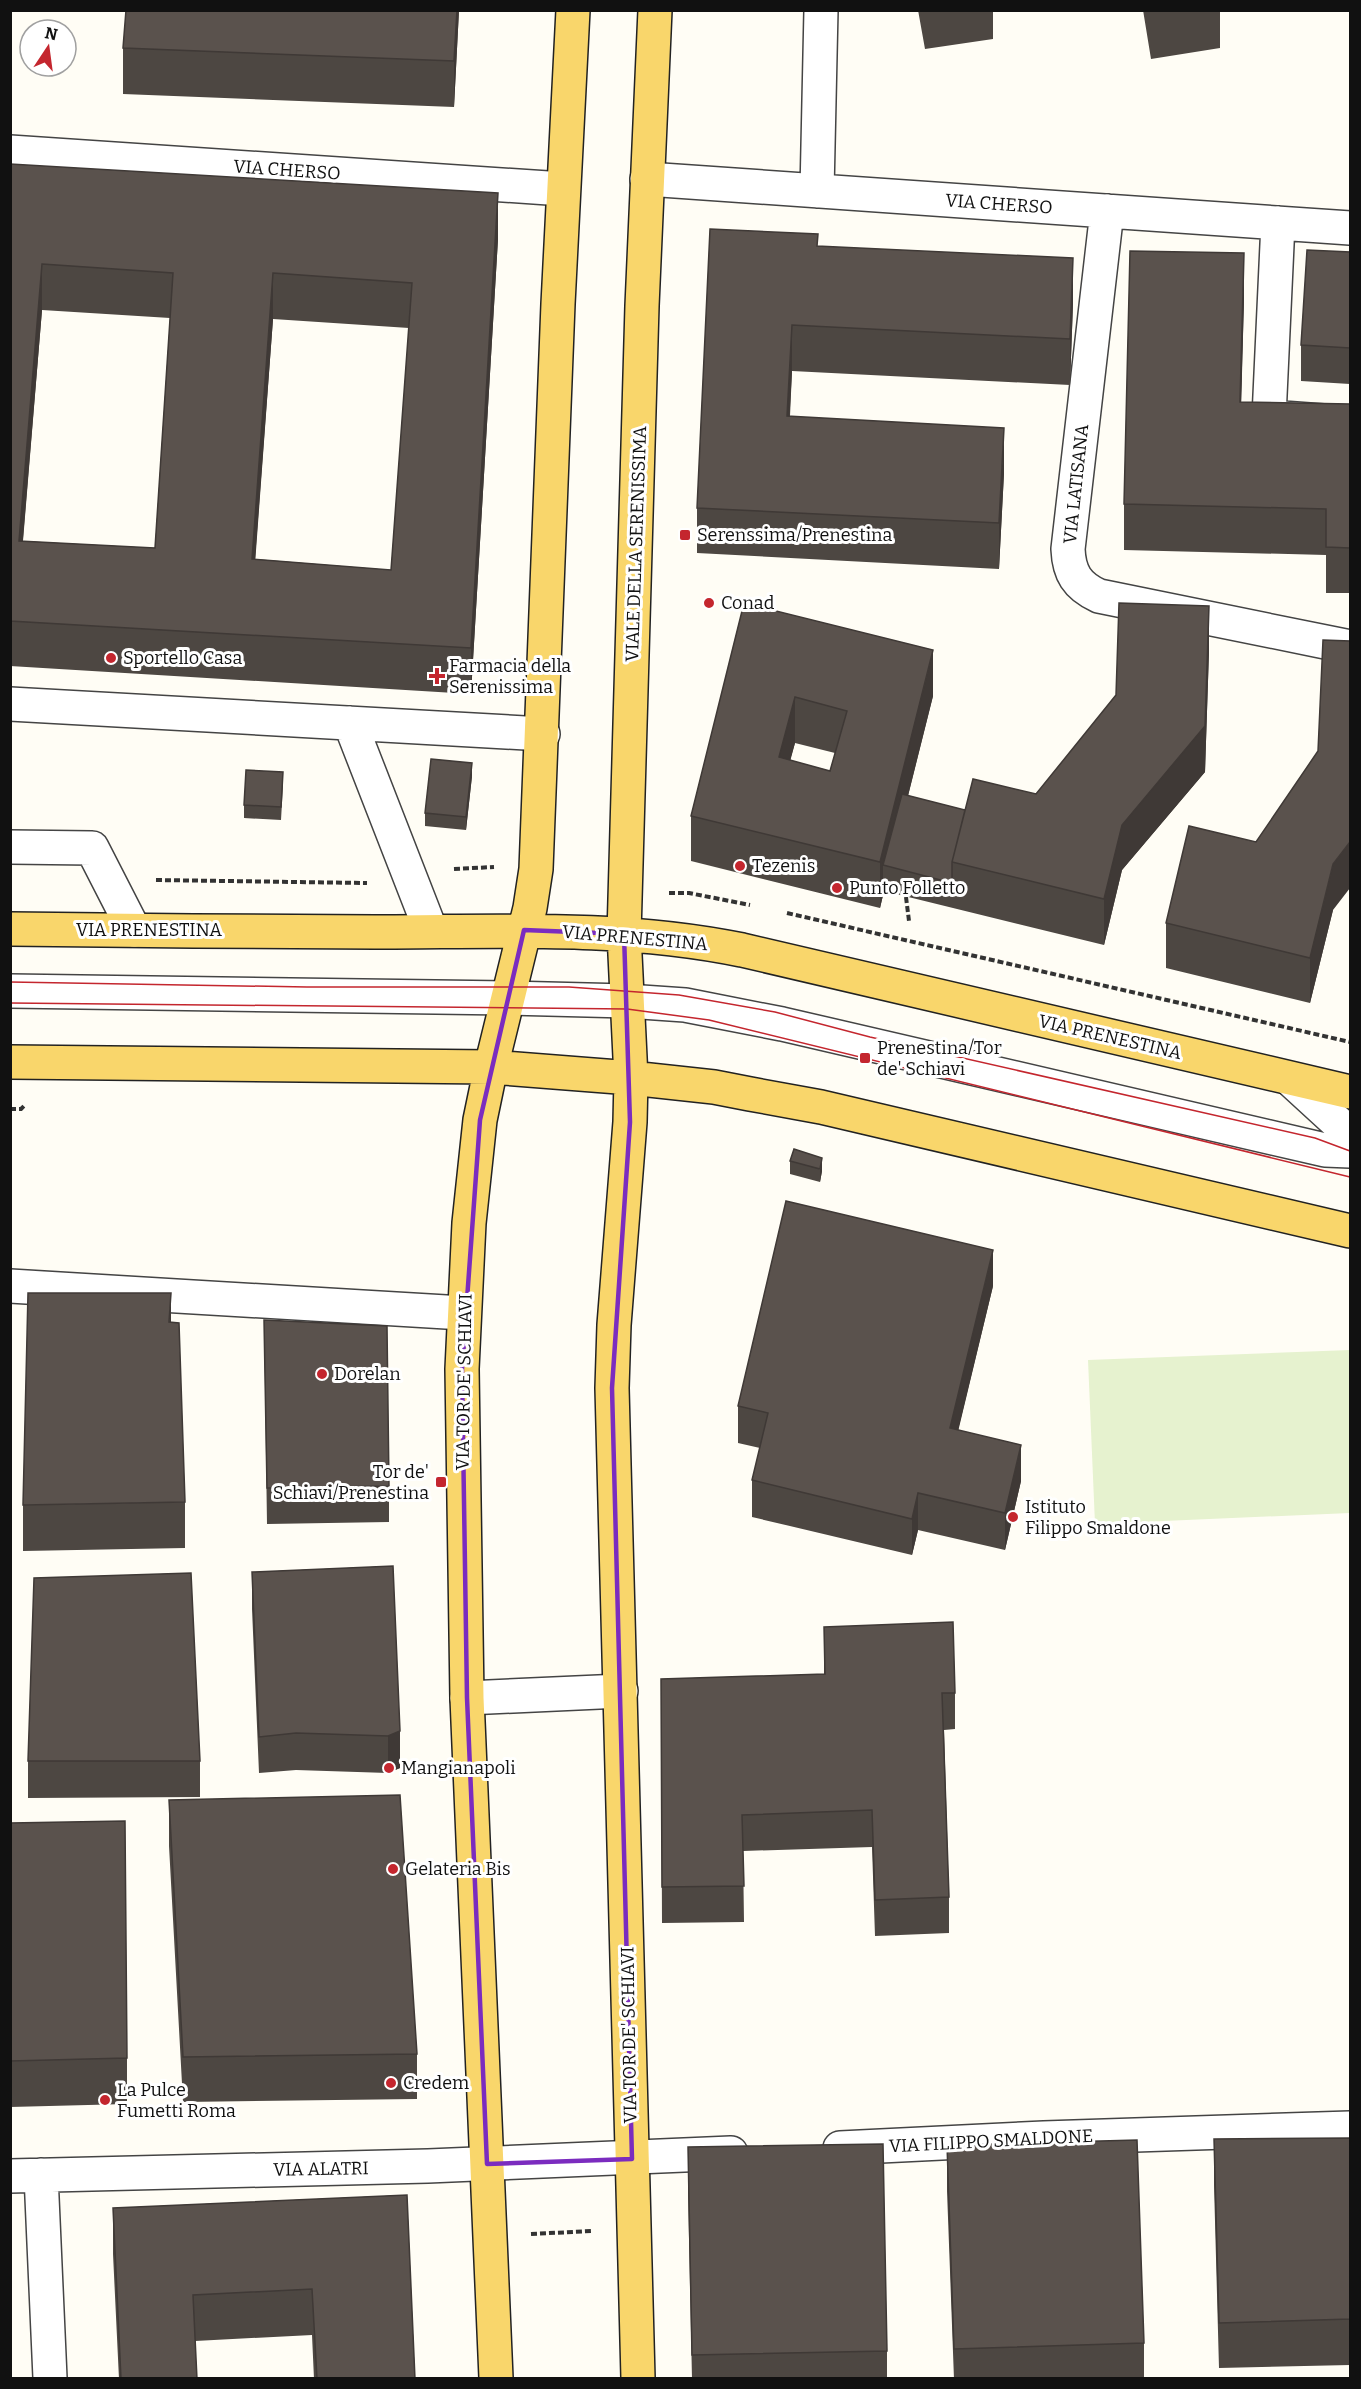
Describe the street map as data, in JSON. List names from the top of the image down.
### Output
{
  "streets": {
    "main road": ["VIALE DELLA SERENISSIMA", "VIA PRENESTINA", "VIA TOR DE' SCHIAVI"],
    "street": [
      "VIA CHERSO",
      "VIA LATISANA",
      "VIA FILIPPO SMALDONE",
      "VIA ALATRI"
    ]
  },
  "crossings": [
    ["VIA CHERSO", "VIA LATISANA"],
    ["VIA CHERSO", "VIALE DELLA SERENISSIMA"],
    ["VIALE DELLA SERENISSIMA", "VIA PRENESTINA"],
    ["VIALE DELLA SERENISSIMA", "VIA TOR DE' SCHIAVI"],
    ["VIA TOR DE' SCHIAVI", "VIA ALATRI"]
  ],
  "places": {
    "transit": ["Serenssima/Prenestina", "Prenestina/Tor de' Schiavi", "Tor de' Schiavi/Prenestina"],
    "other": [
      "Conad",
      "Sportello Casa",
      "Tezenis",
      "Punto Folletto",
      "Dorelan",
      "Istituto Filippo Smaldone",
      "Mangianapoli",
      "Gelateria Bis",
      "Credem",
      "La Pulce Fumetti Roma"
    ],
    "health": ["Farmacia della Serenissima"]
  },
  "north": "top"
}
